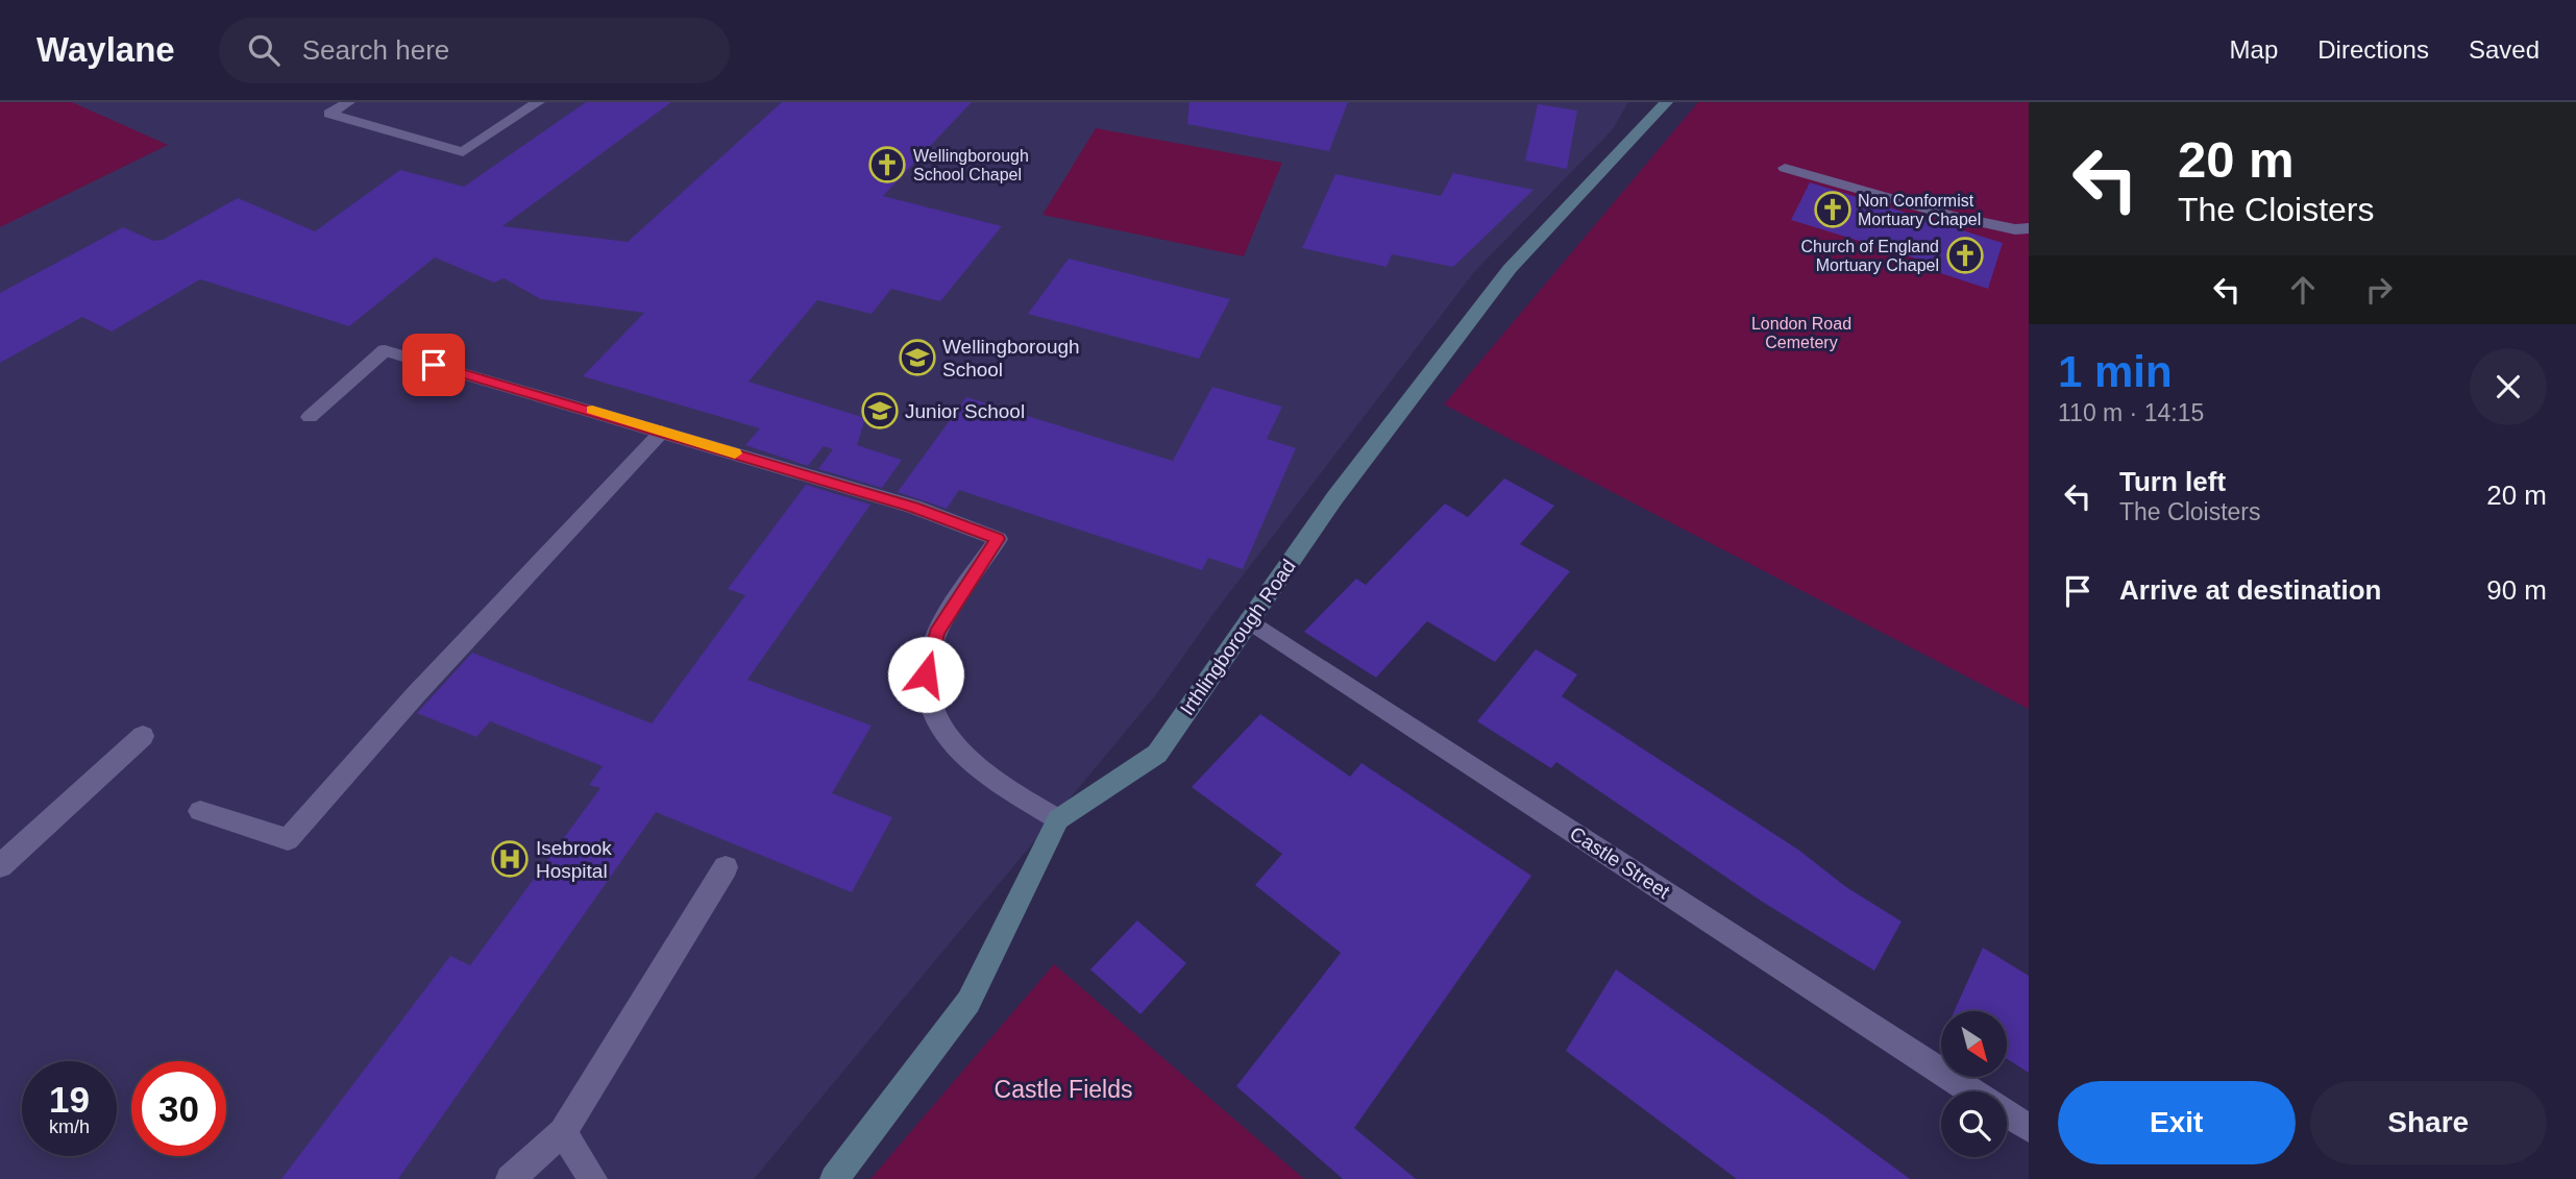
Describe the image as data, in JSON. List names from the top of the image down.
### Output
{
  "streets": {
    "main road": ["Irthlingborough Road"],
    "street": ["Castle Street"]
  },
  "crossings": [
    ["Irthlingborough Road", "Castle Street"]
  ],
  "parks": ["London Road Cemetery", "Castle Fields"],
  "places": {
    "church": ["Wellingborough School Chapel", "Non Conformist Mortuary Chapel", "Church of England Mortuary Chapel"],
    "school or university": ["Wellingborough School", "Junior School"],
    "hospital": ["Isebrook Hospital"]
  },
  "north": "bottom right",
  "page": {
    "header": "Waylane",
    "search": "Search here",
    "nav": ["Map", "Directions", "Saved"],
    "turn": ["20 m", "The Cloisters"],
    "heading": ["1 min", "110 m · 14:15"],
    "list": [
      {
        "name": "Turn left",
        "note": "The Cloisters",
        "value": "20 m"
      },
      {
        "name": "Arrive at destination",
        "value": "90 m"
      }
    ],
    "speed": "19 km/h",
    "limit": "30",
    "buttons": ["Exit", "Share"]
  }
}
